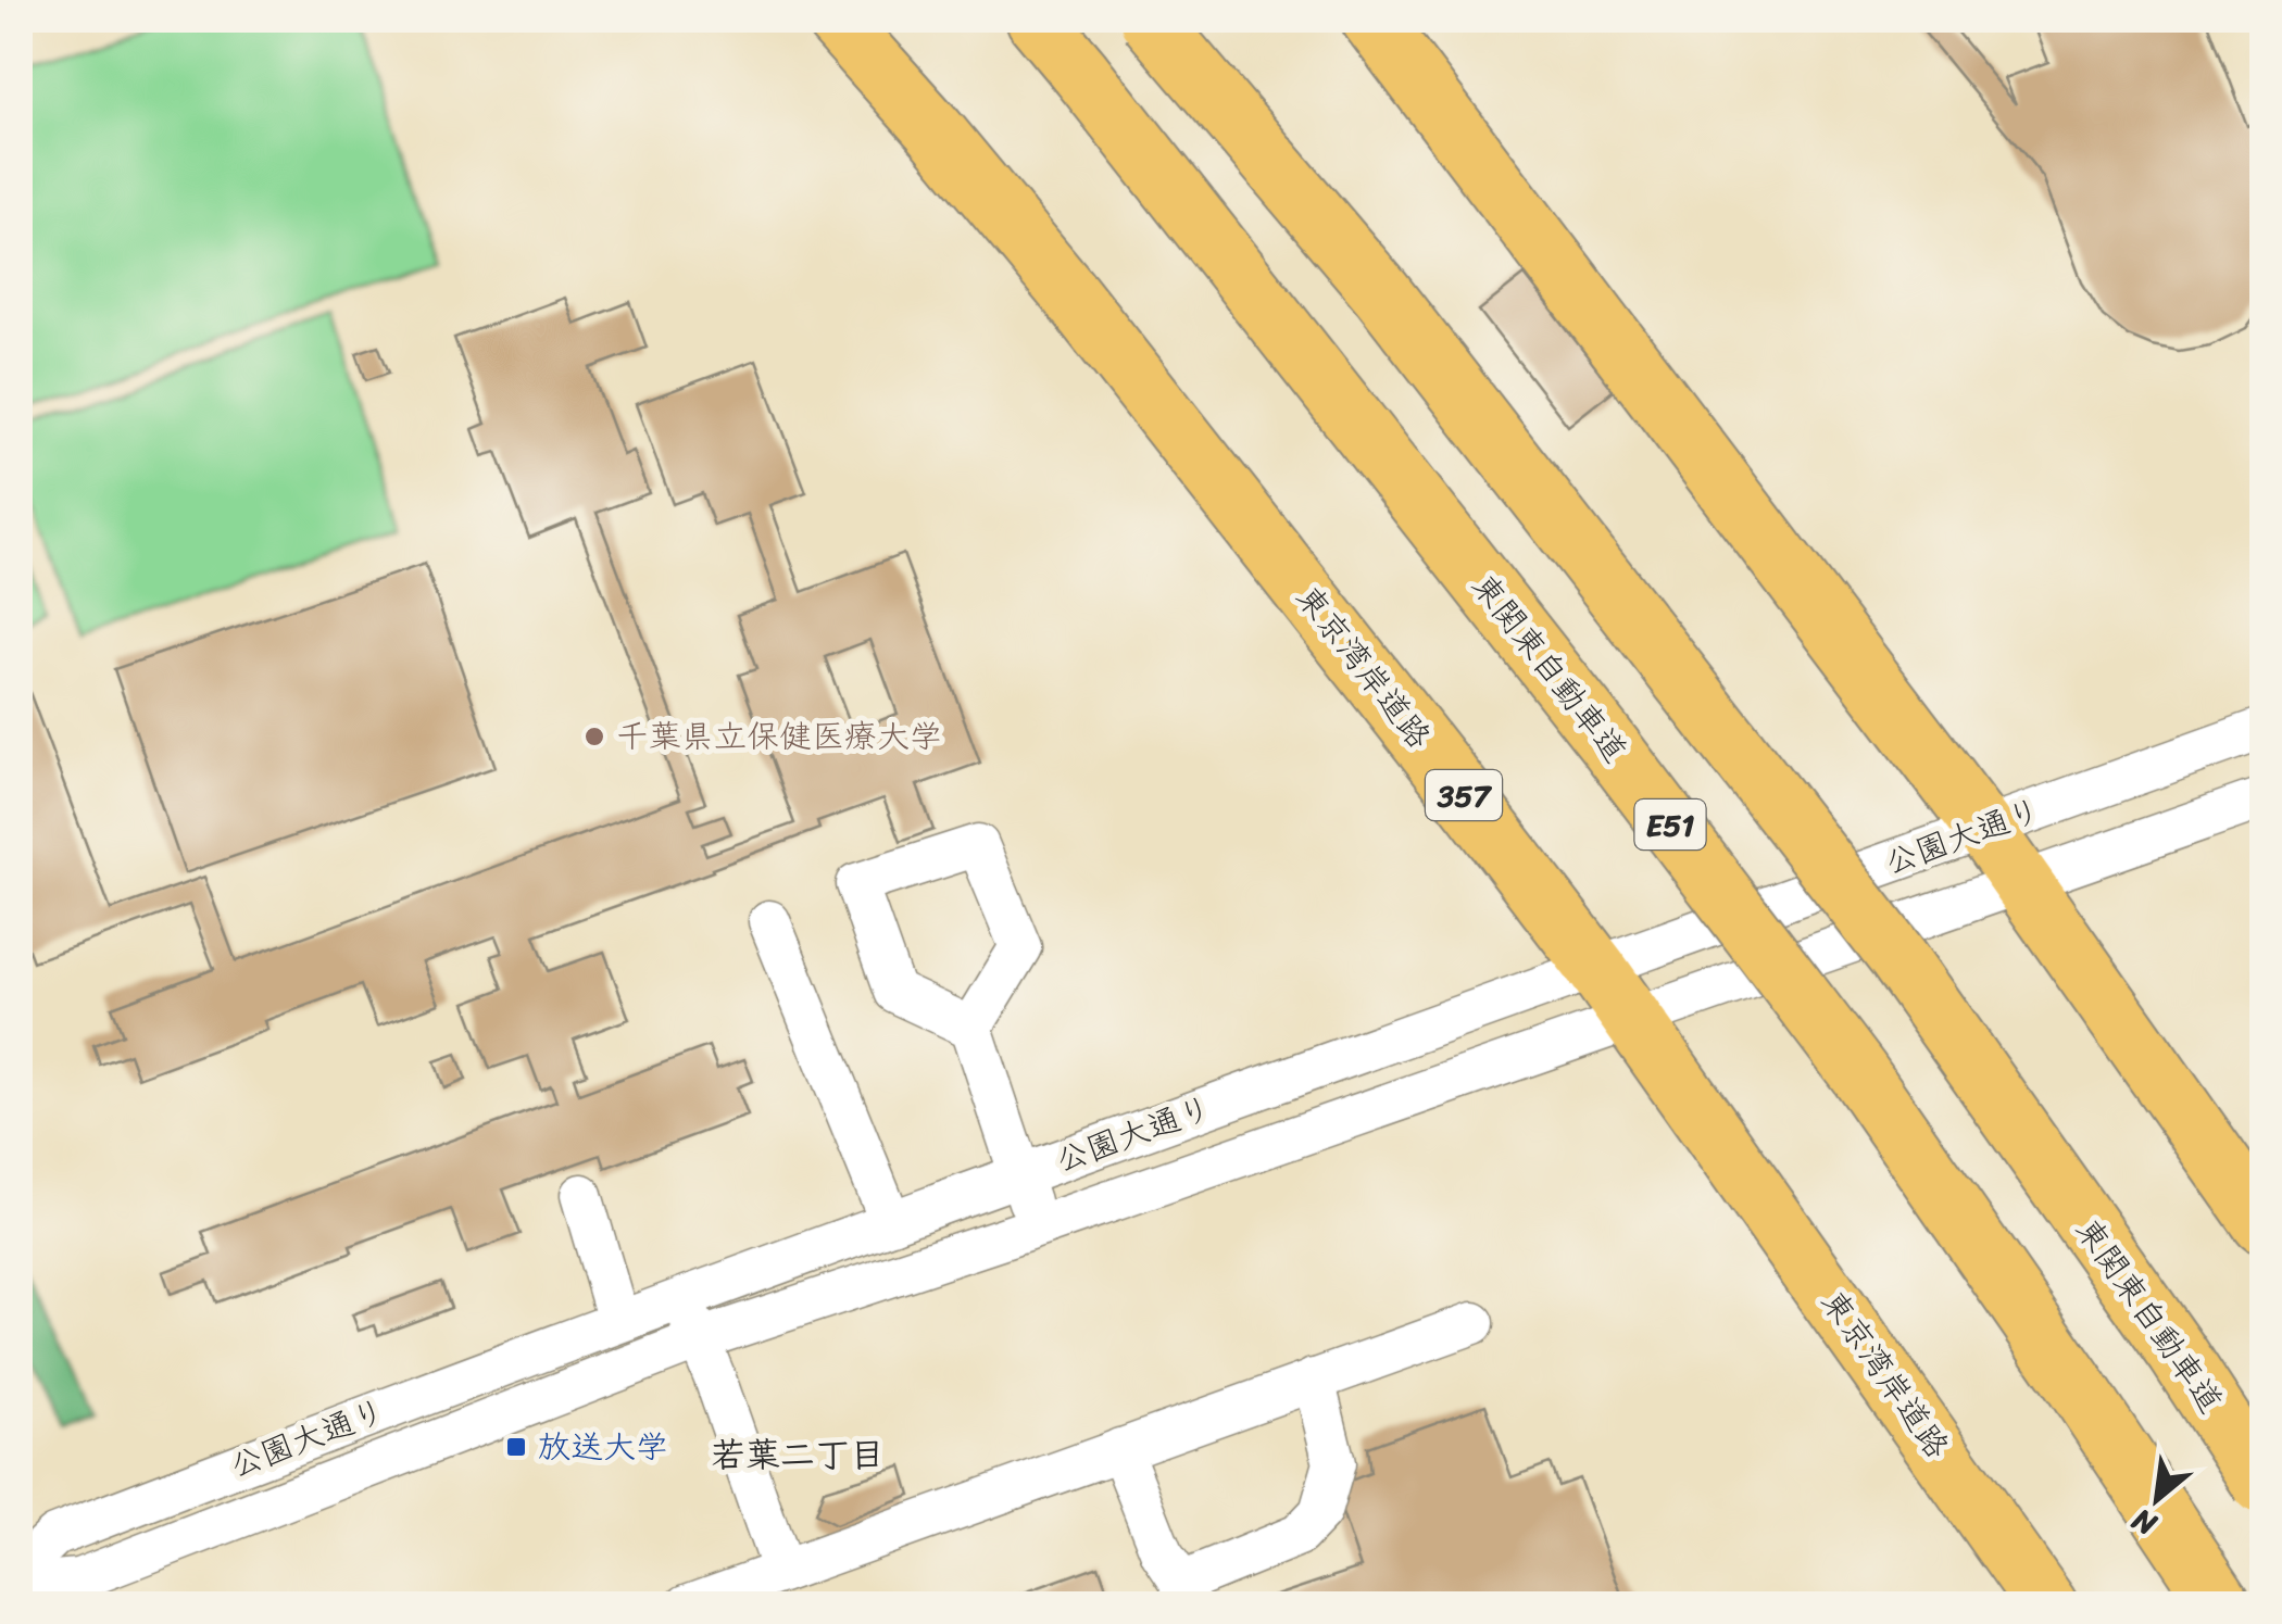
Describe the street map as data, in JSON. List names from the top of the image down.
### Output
{
  "streets": {
    "highway": [
      "東京湾岸道路",
      "東関東自動車道",
      "357",
      "E51"
    ],
    "street": ["公園大通り"]
  },
  "crossings": [
    ["東京湾岸道路", "公園大通り"]
  ],
  "districts": ["若葉二丁目"],
  "places": {
    "other": ["千葉県立保健医療大学"],
    "transit": ["放送大学"]
  },
  "north": "bottom left"
}
